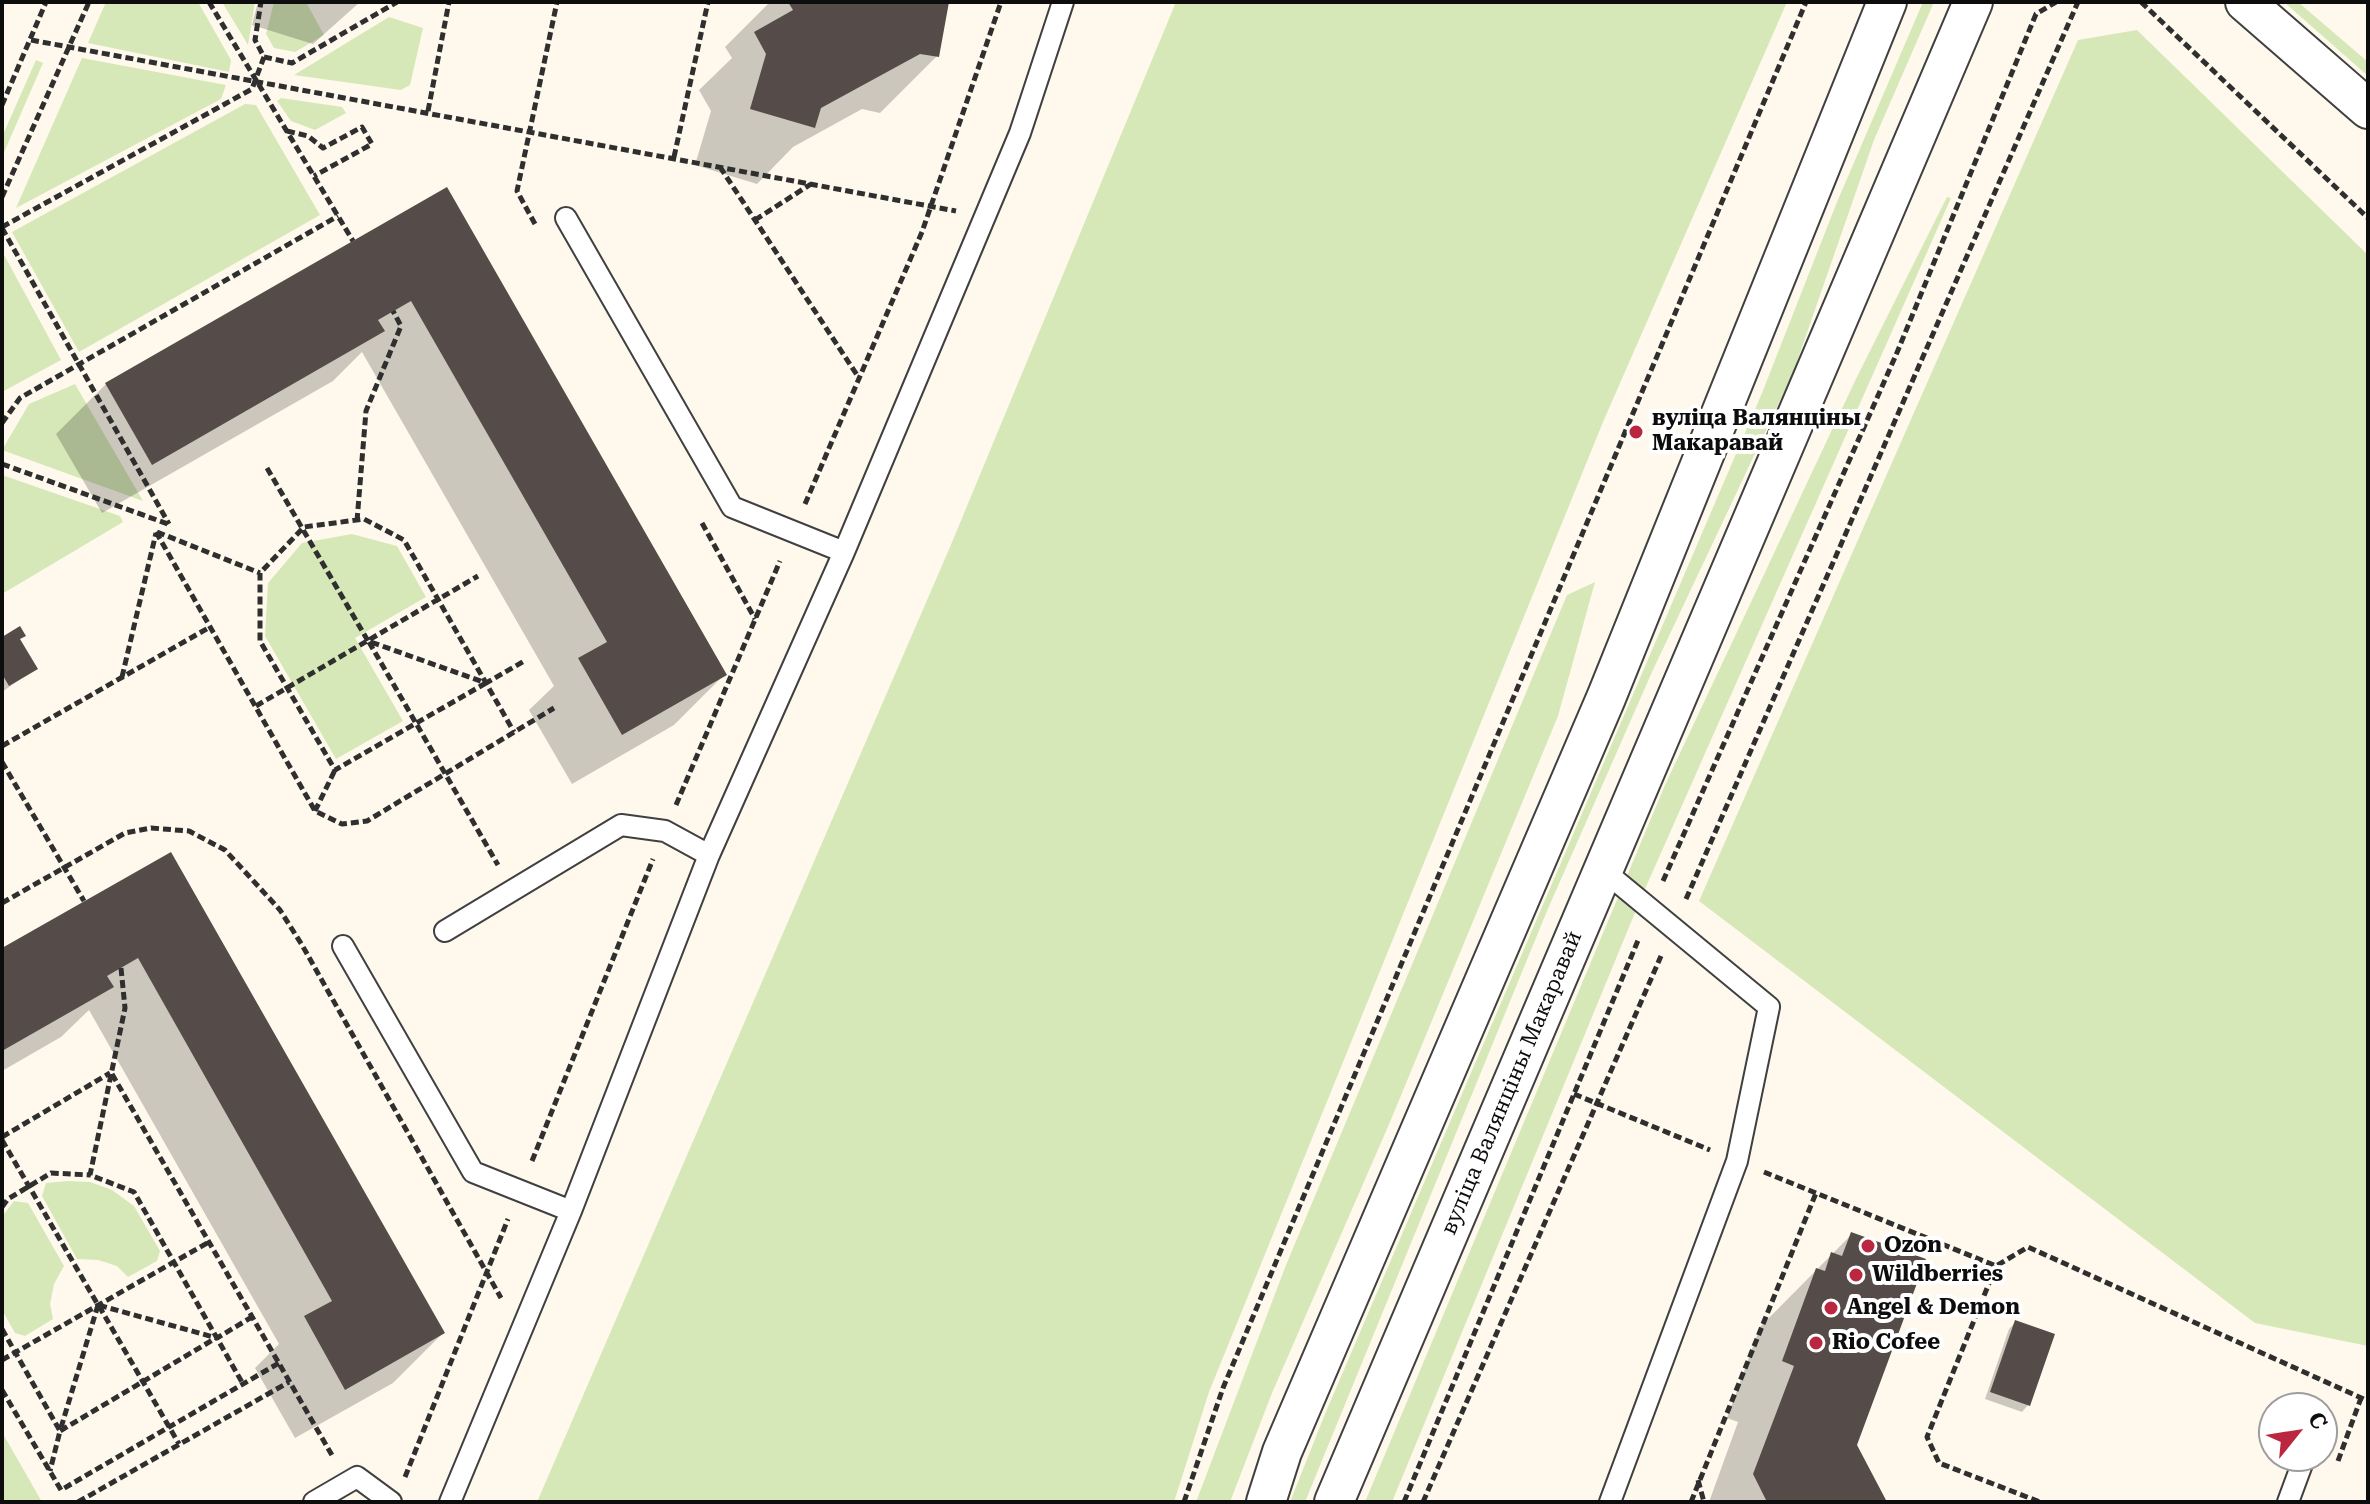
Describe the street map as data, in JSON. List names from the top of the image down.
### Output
{
  "streets": {
    "street": ["вуліца Валянціны Макаравай"]
  },
  "places": [
    "вуліца Валянціны Макаравай",
    "Ozon",
    "Wildberries",
    "Angel & Demon",
    "Rio Cofee"
  ],
  "north": "top right"
}
